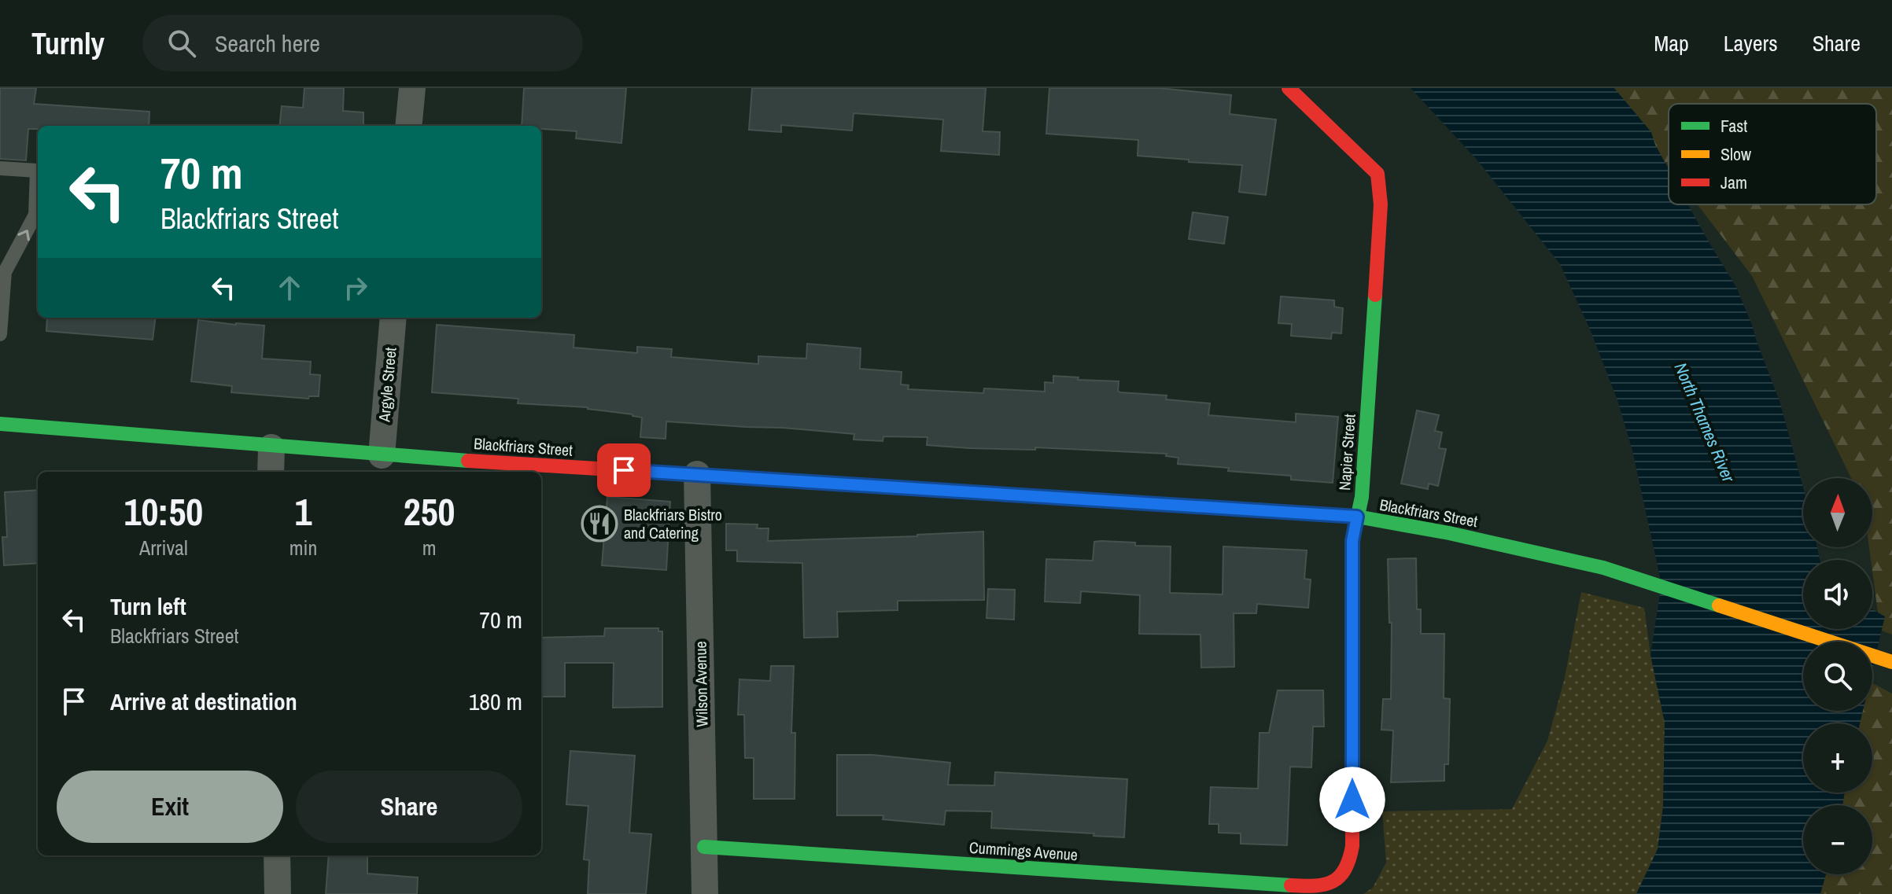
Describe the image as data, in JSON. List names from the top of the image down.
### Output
{
  "streets": {
    "street": [
      "Argyle Street",
      "Blackfriars Street",
      "Napier Street",
      "Wilson Avenue",
      "Cummings Avenue"
    ]
  },
  "crossings": [
    ["Argyle Street", "Blackfriars Street"],
    ["Blackfriars Street", "Napier Street"],
    ["Blackfriars Street", "Wilson Avenue"],
    ["Napier Street", "Cummings Avenue"],
    ["Wilson Avenue", "Cummings Avenue"]
  ],
  "water": ["North Thames River"],
  "places": {
    "restaurant": ["Blackfriars Bistro and Catering"]
  },
  "legend": ["Fast", "Slow", "Jam"],
  "north": "top",
  "page": {
    "header": "Turnly",
    "search": "Search here",
    "nav": ["Map", "Layers", "Share"],
    "turn": ["70 m", "Blackfriars Street"],
    "eta": [
      "10:50",
      "Arrival",
      "1",
      "min",
      "250",
      "m"
    ],
    "map_buttons": ["+", "−"],
    "list": [
      {
        "name": "Turn left",
        "note": "Blackfriars Street",
        "value": "70 m"
      },
      {
        "name": "Arrive at destination",
        "value": "180 m"
      }
    ],
    "buttons": ["Exit", "Share"]
  }
}
